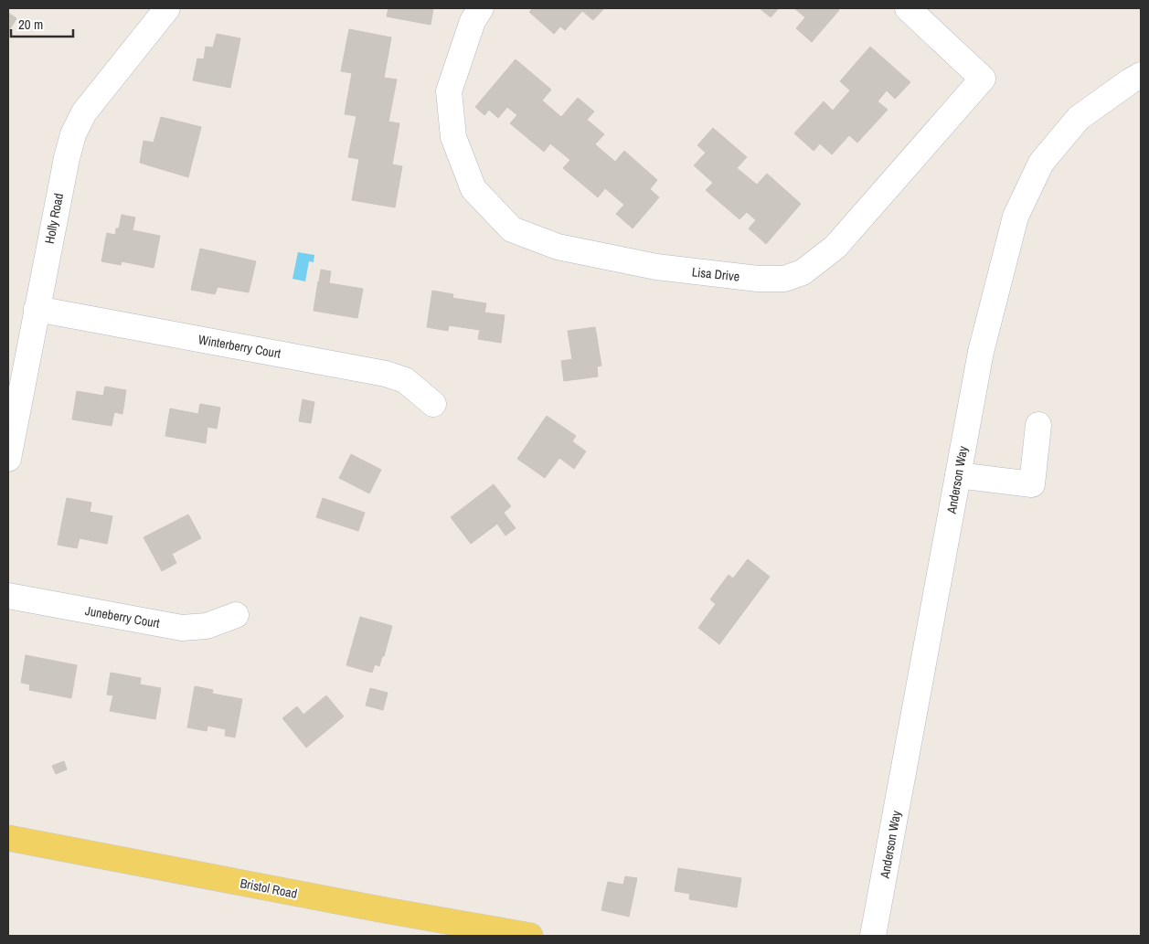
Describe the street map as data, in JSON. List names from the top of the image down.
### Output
{
  "streets": {
    "main road": ["Bristol Road"],
    "street": [
      "Holly Road",
      "Lisa Drive",
      "Winterberry Court",
      "Anderson Way",
      "Juneberry Court"
    ]
  },
  "crossings": [
    ["Holly Road", "Winterberry Court"]
  ],
  "scale_bar": "20 m"
}
